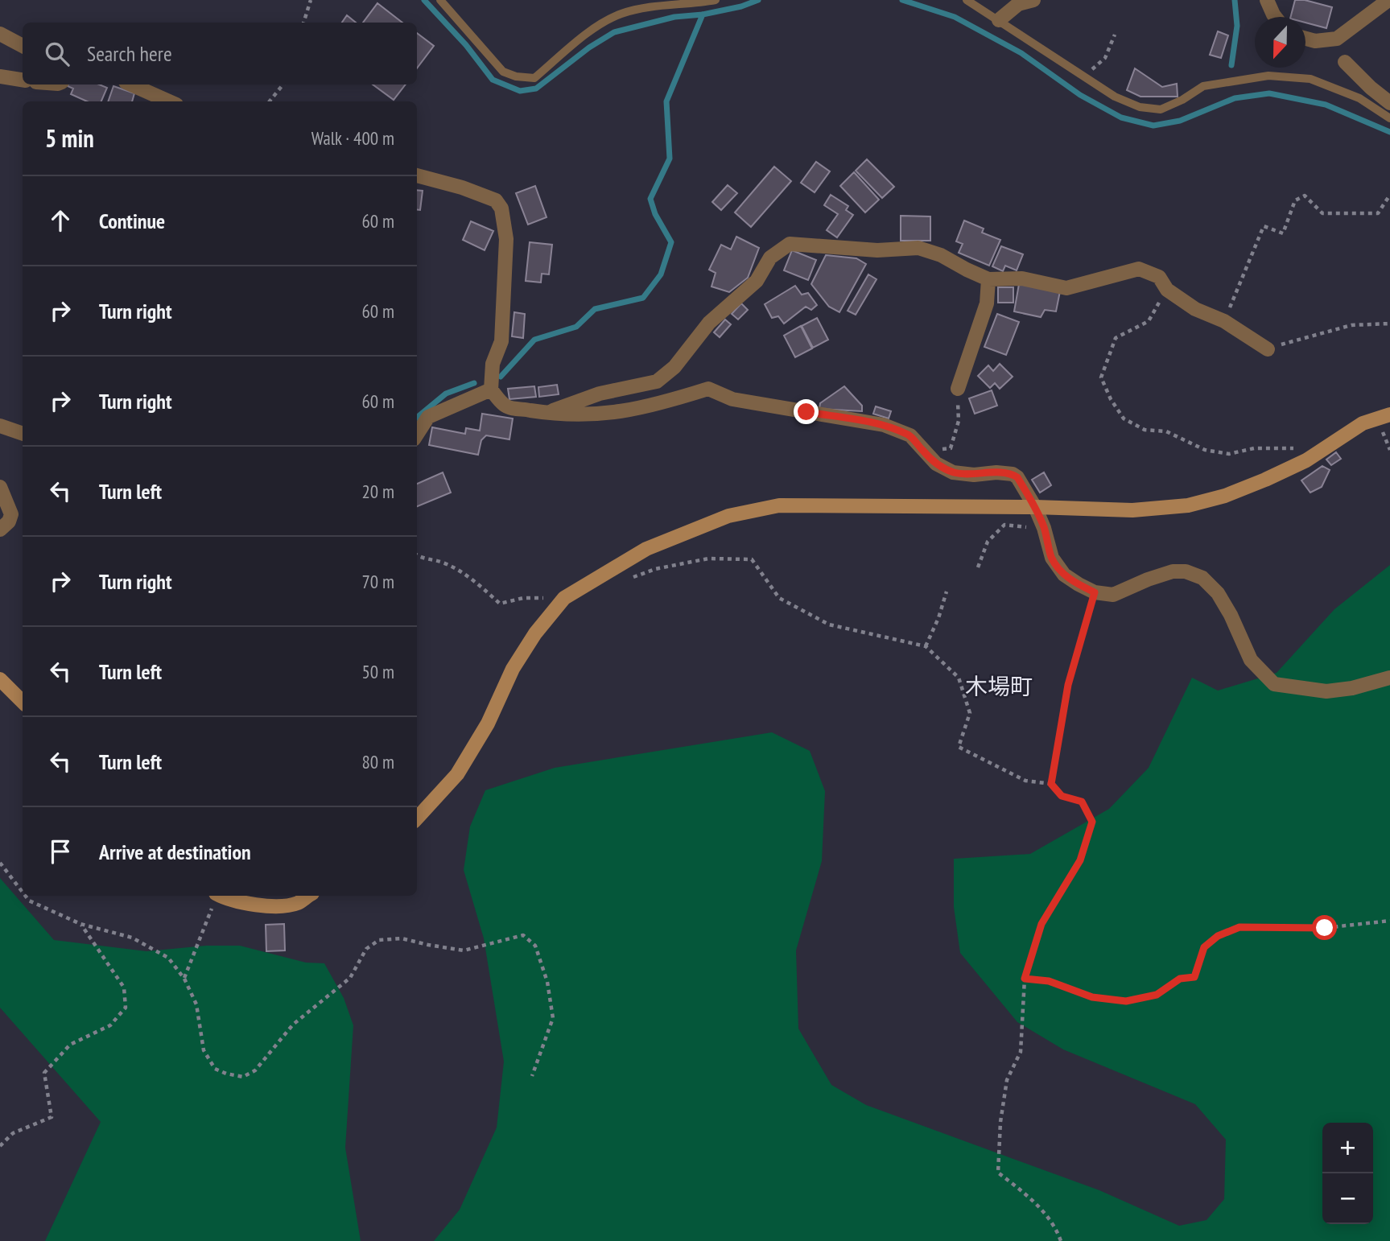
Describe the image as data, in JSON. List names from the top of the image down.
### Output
{
  "districts": ["木場町"],
  "north": "bottom",
  "page": {
    "search": "Search here",
    "heading": ["5 min", "Walk · 400 m"],
    "list": [
      ["Continue", "60 m"],
      ["Turn right", "60 m"],
      ["Turn right", "60 m"],
      ["Turn left", "20 m"],
      ["Turn right", "70 m"],
      ["Turn left", "50 m"],
      ["Turn left", "80 m"],
      "Arrive at destination"
    ],
    "map_buttons": ["+", "−"]
  }
}
